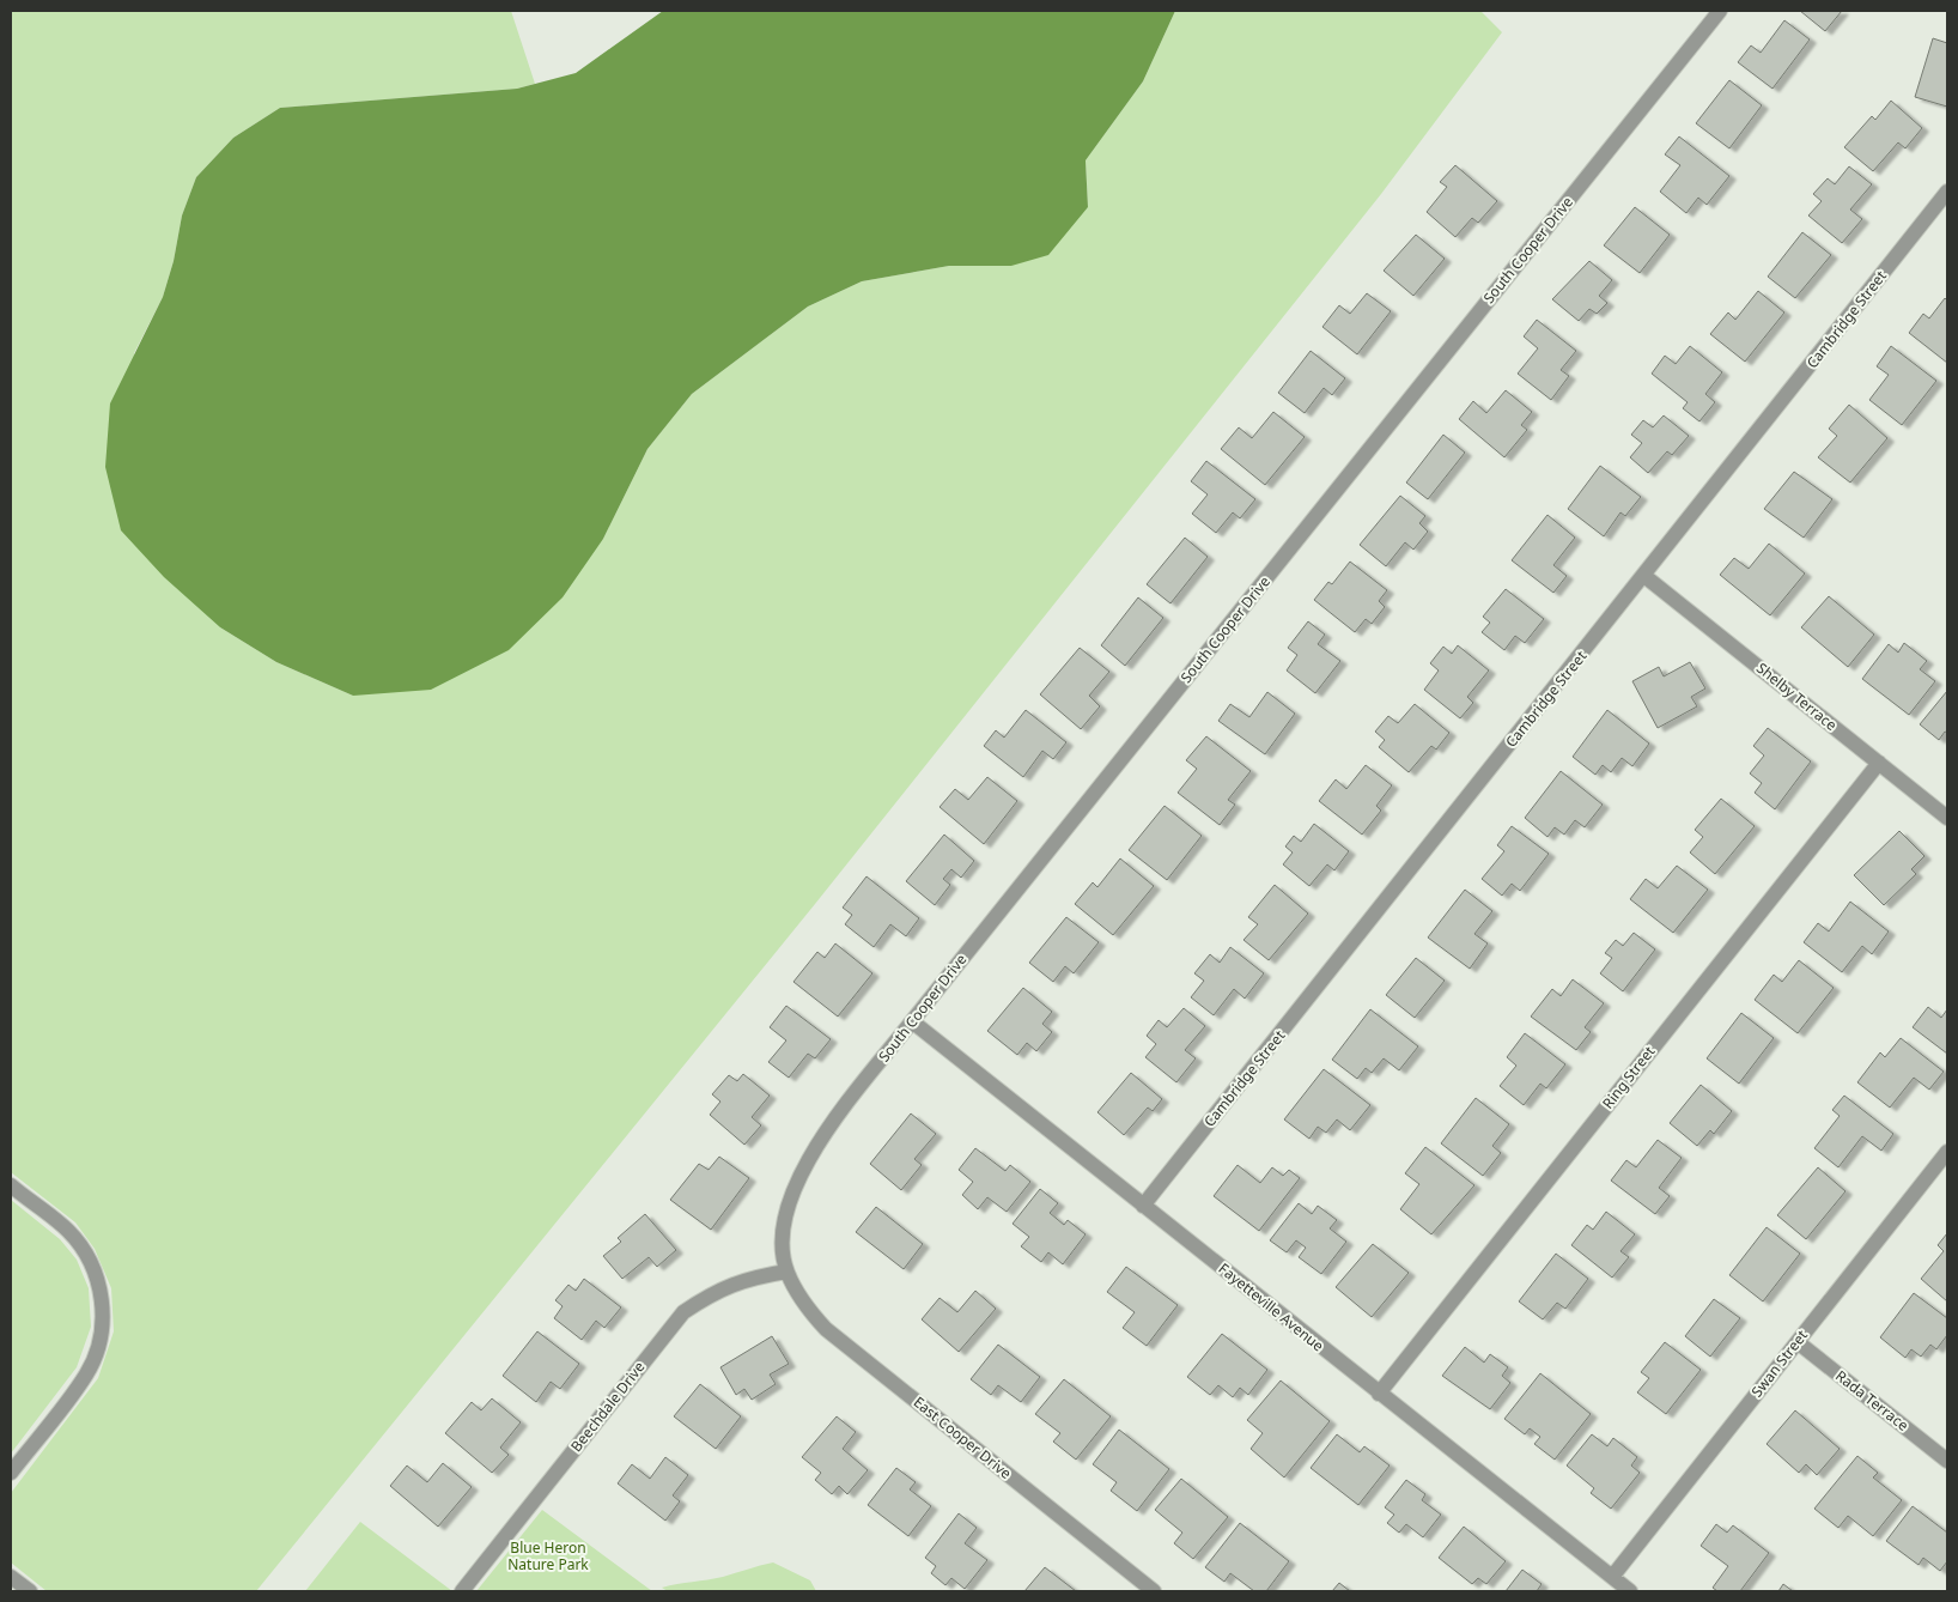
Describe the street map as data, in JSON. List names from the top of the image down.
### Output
{
  "streets": {
    "street": [
      "South Cooper Drive",
      "Cambridge Street",
      "Shelby Terrace",
      "Ring Street",
      "Fayetteville Avenue",
      "Swan Street",
      "Rada Terrace",
      "Beechdale Drive",
      "East Cooper Drive"
    ]
  },
  "crossings": [
    ["South Cooper Drive", "Fayetteville Avenue"],
    ["South Cooper Drive", "Beechdale Drive"],
    ["South Cooper Drive", "East Cooper Drive"],
    ["Cambridge Street", "Shelby Terrace"],
    ["Cambridge Street", "Fayetteville Avenue"],
    ["Shelby Terrace", "Ring Street"],
    ["Ring Street", "Fayetteville Avenue"],
    ["Fayetteville Avenue", "Swan Street"],
    ["Swan Street", "Rada Terrace"],
    ["Beechdale Drive", "East Cooper Drive"]
  ],
  "parks": ["Blue Heron Nature Park"]
}
